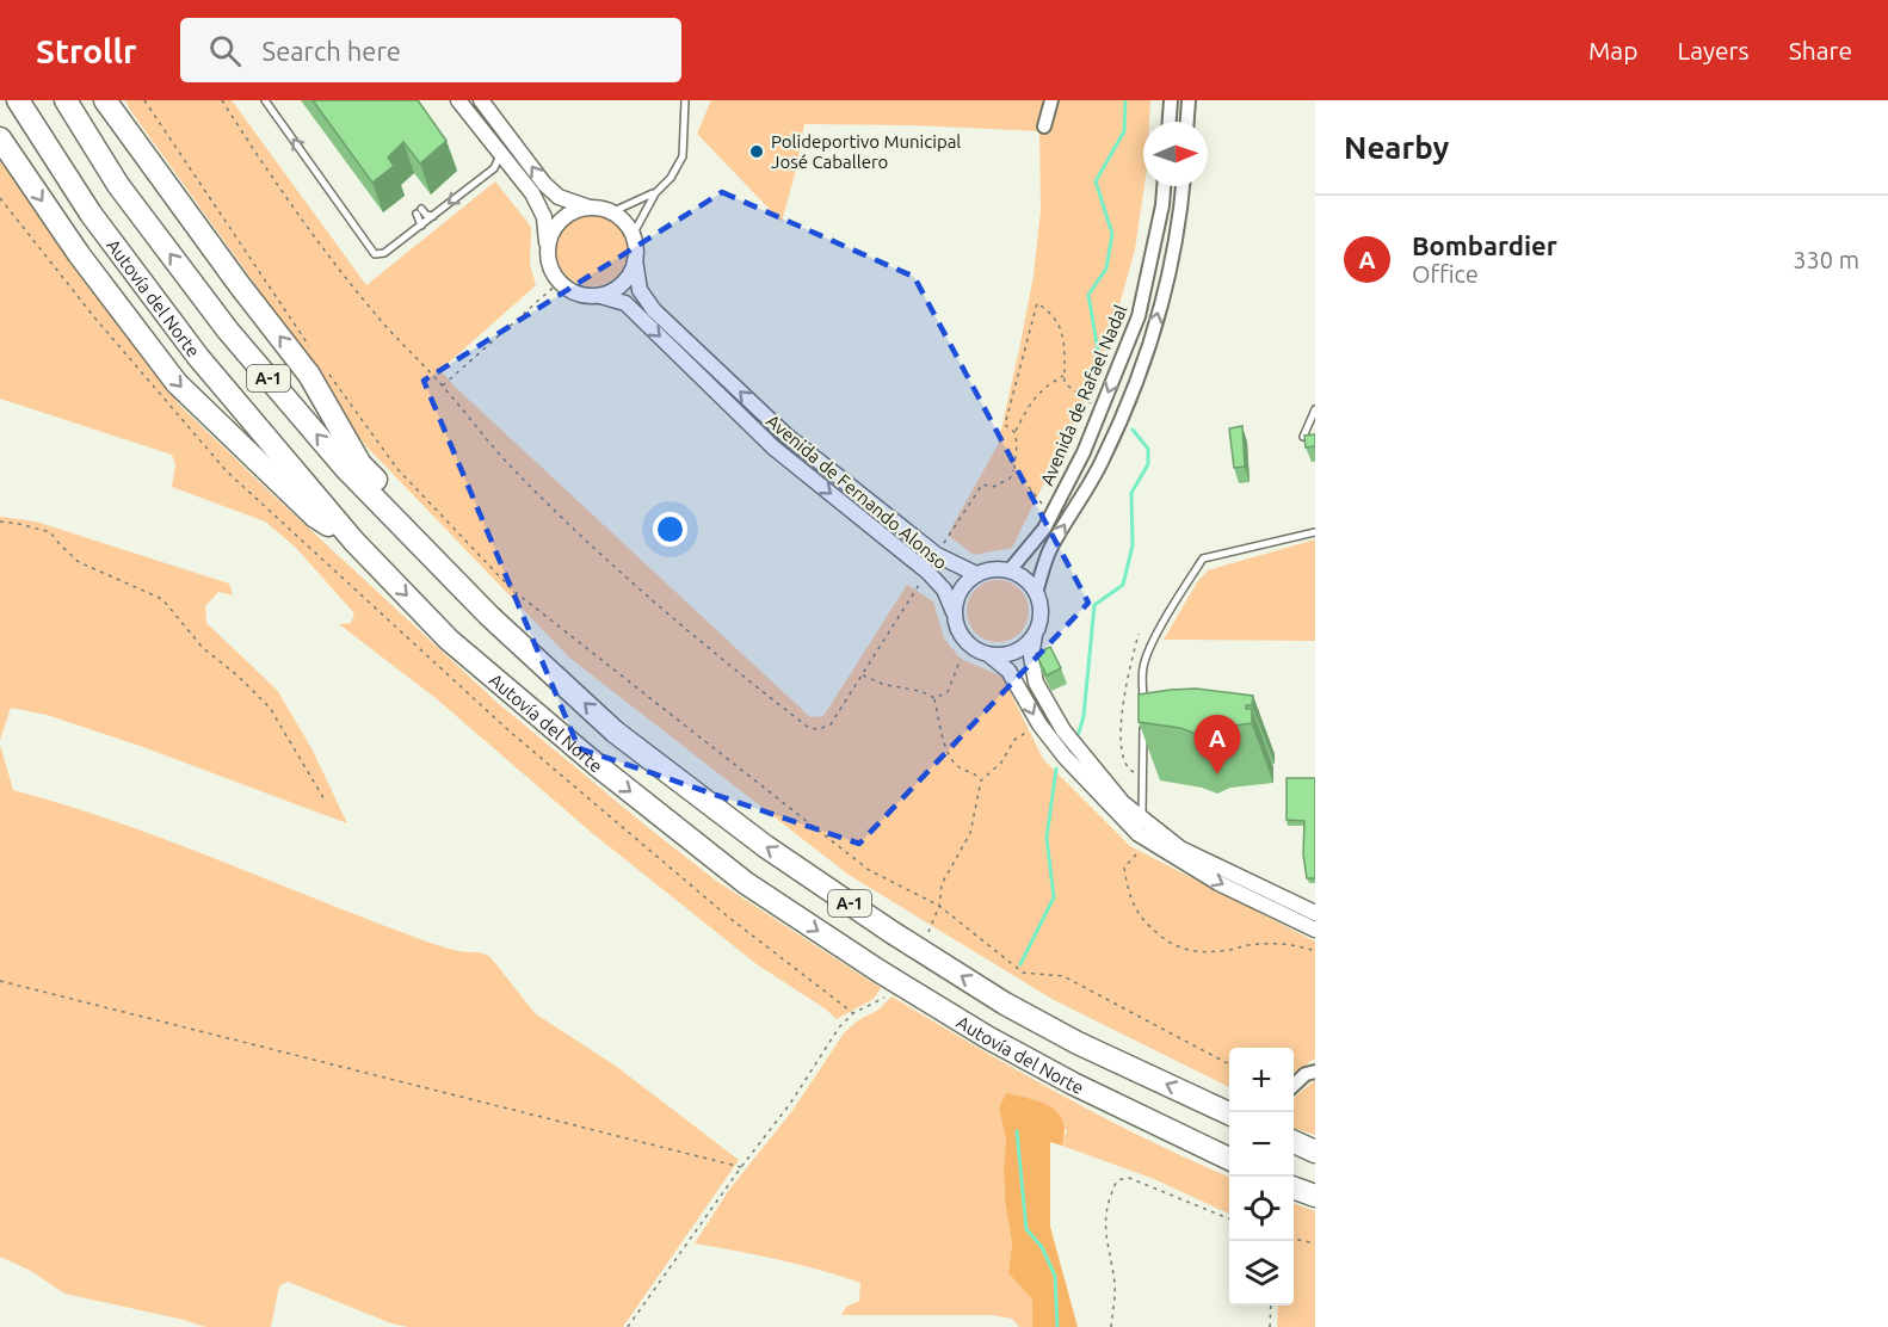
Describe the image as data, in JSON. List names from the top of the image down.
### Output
{
  "streets": {
    "highway": ["Autovía del Norte", "A-1"],
    "street": ["Avenida de Rafael Nadal", "Avenida de Fernando Alonso"]
  },
  "crossings": [
    ["Avenida de Rafael Nadal", "Avenida de Fernando Alonso"]
  ],
  "places": ["Polideportivo Municipal José Caballero"],
  "north": "right",
  "page": {
    "header": "Strollr",
    "search": "Search here",
    "nav": ["Map", "Layers", "Share"],
    "heading": "Nearby",
    "list": [
      {
        "mark": "A",
        "name": "Bombardier",
        "note": "Office",
        "value": "330 m"
      }
    ],
    "pins": "A",
    "map_buttons": ["+", "−"]
  }
}
